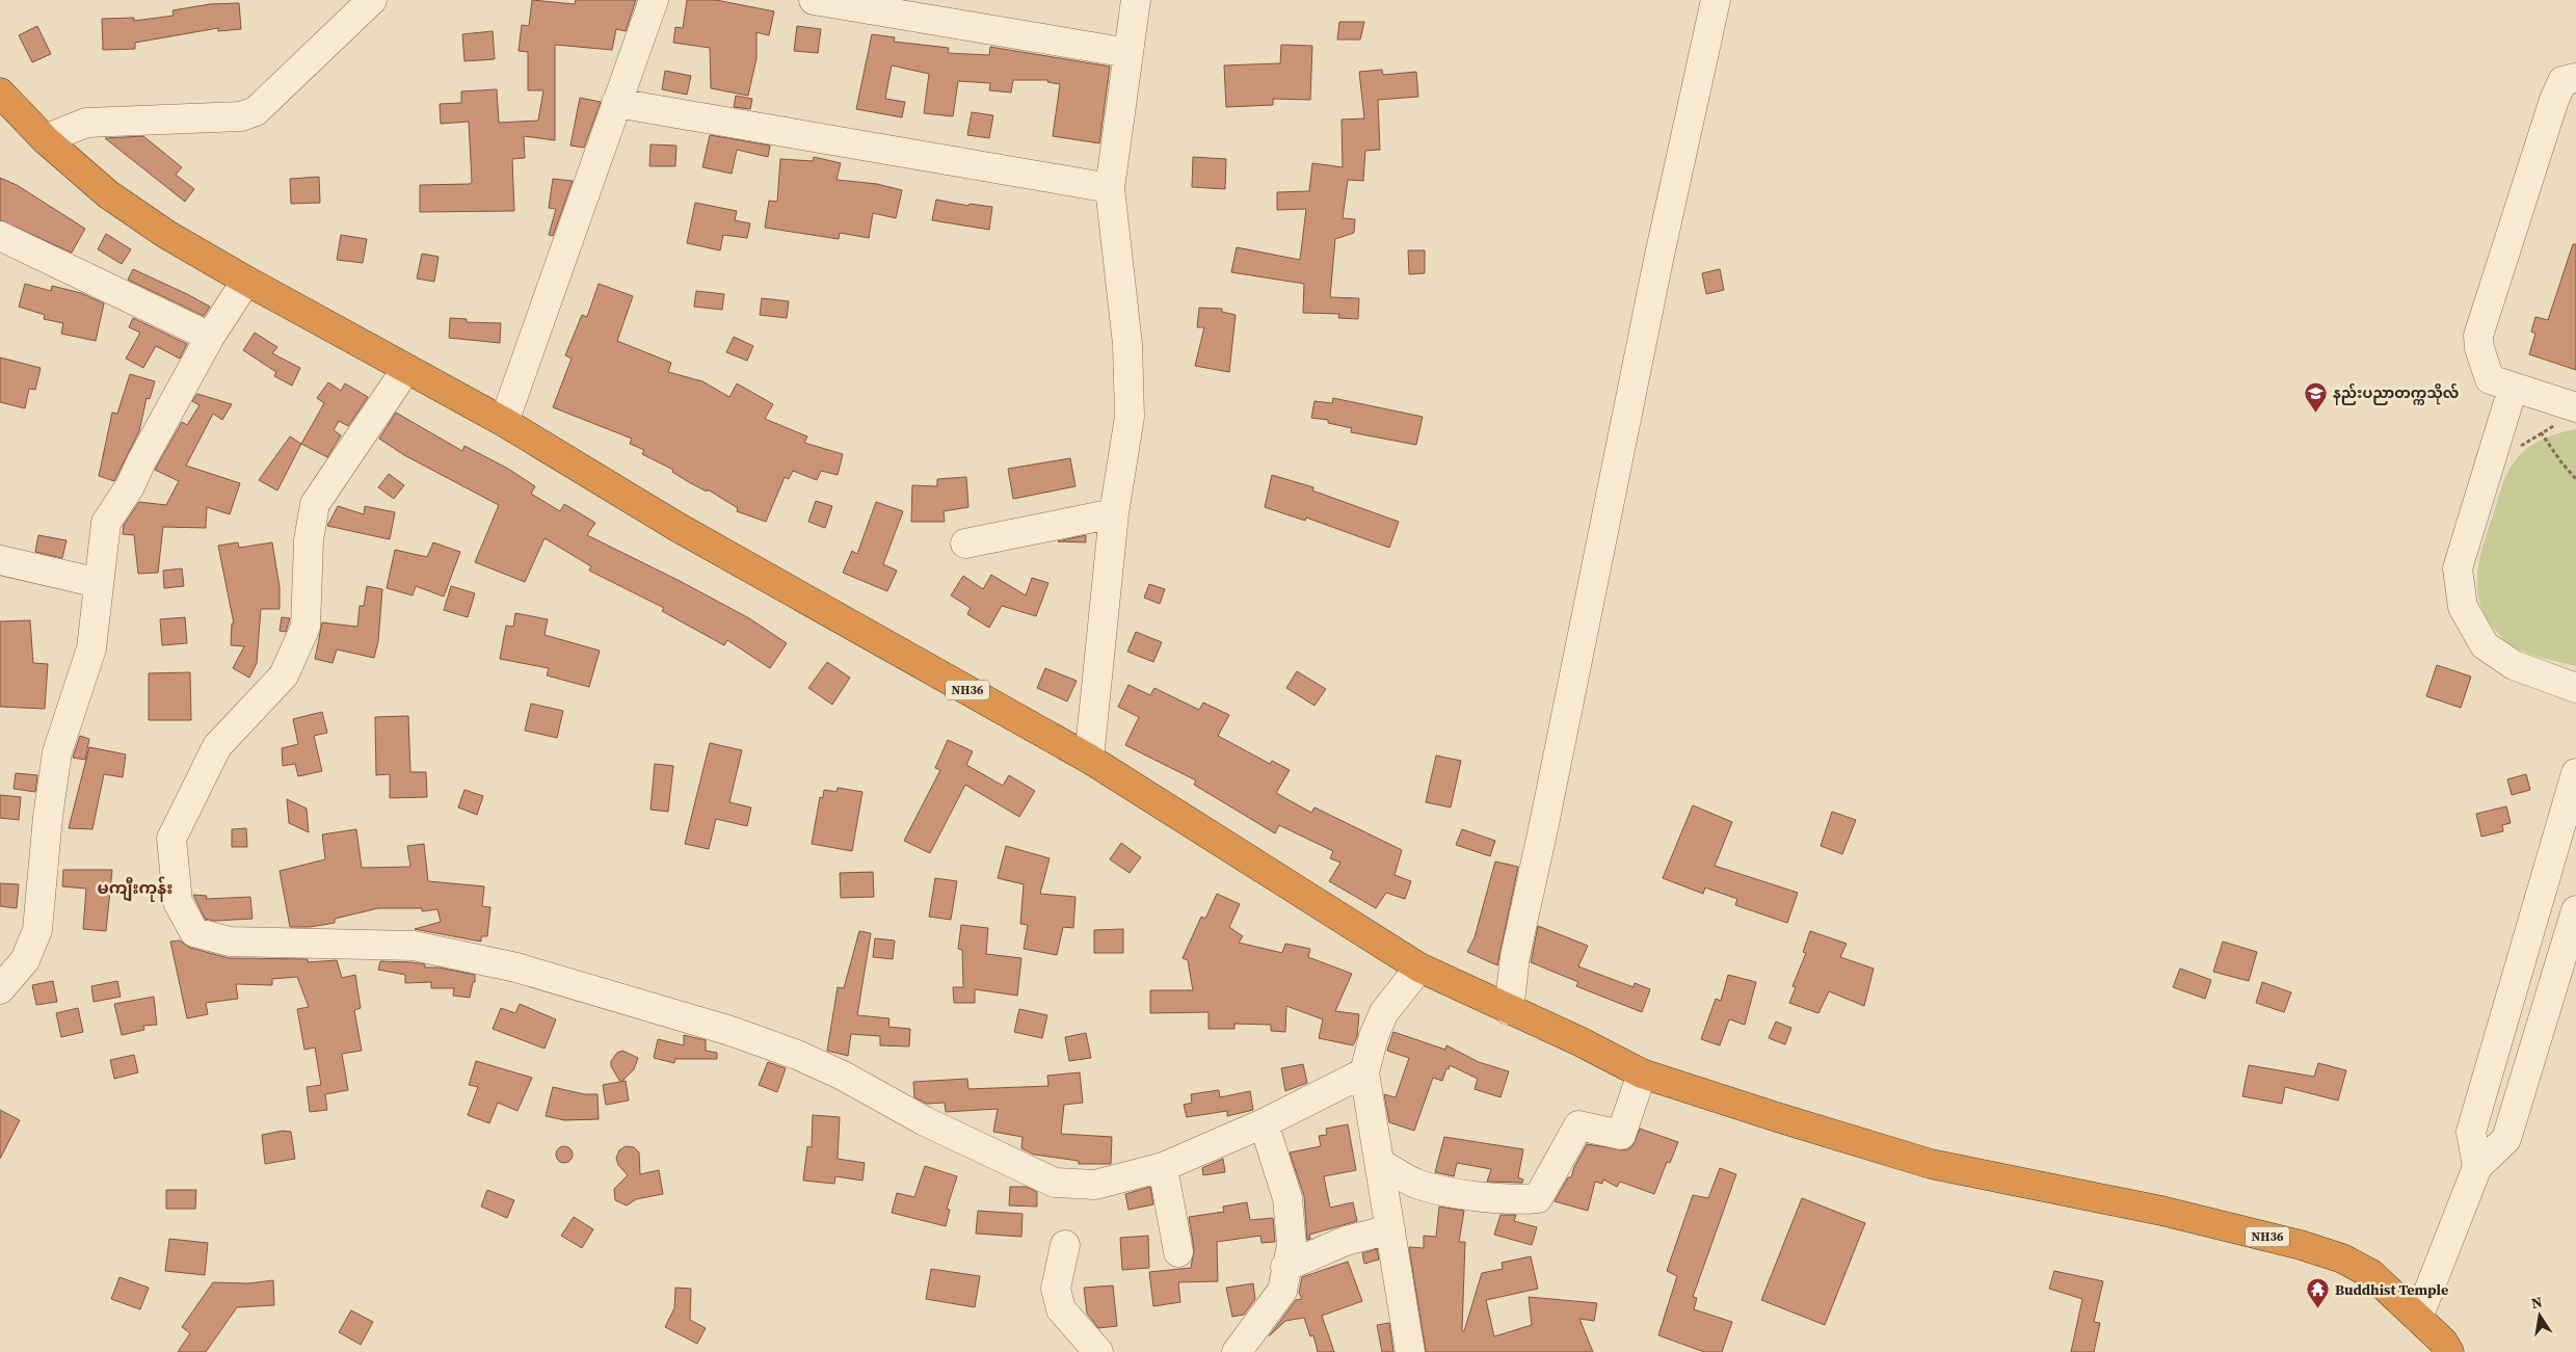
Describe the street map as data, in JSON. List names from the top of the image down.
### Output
{
  "streets": {
    "highway": ["NH36"]
  },
  "districts": ["မကျီးကုန်း"],
  "places": {
    "school or university": ["နည်းပညာတက္ကသိုလ်"],
    "temple": ["Buddhist Temple"]
  },
  "north": "top"
}
